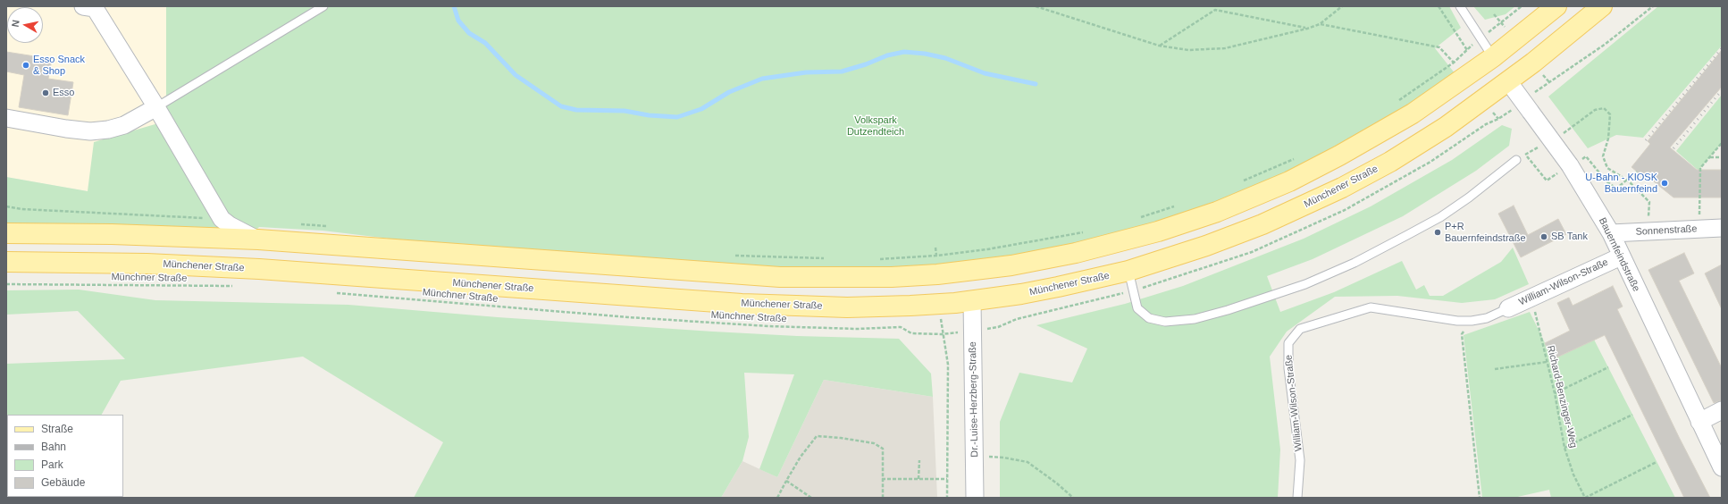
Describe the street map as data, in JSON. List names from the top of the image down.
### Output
{
  "streets": {
    "main road": ["Münchener Straße"],
    "street": [
      "Sonnenstraße",
      "Bauernfeindstraße",
      "William-Wilson-Straße",
      "Dr.-Luise-Herzberg-Straße"
    ],
    "path": ["Münchner Straße", "Richard-Benzinger-Weg"]
  },
  "crossings": [
    ["Münchener Straße", "Bauernfeindstraße"],
    ["Münchener Straße", "Dr.-Luise-Herzberg-Straße"],
    ["Sonnenstraße", "Bauernfeindstraße"],
    ["Bauernfeindstraße", "William-Wilson-Straße"],
    ["Münchner Straße", "Dr.-Luise-Herzberg-Straße"],
    ["William-Wilson-Straße", "Richard-Benzinger-Weg"]
  ],
  "parks": ["Volkspark Dutzendteich"],
  "places": [
    "Esso Snack & Shop",
    "Esso",
    "U-Bahn - KIOSK Bauernfeind",
    "P+R Bauernfeindstraße",
    "SB Tank"
  ],
  "legend": [
    "Straße",
    "Bahn",
    "Park",
    "Gebäude"
  ],
  "north": "left"
}
